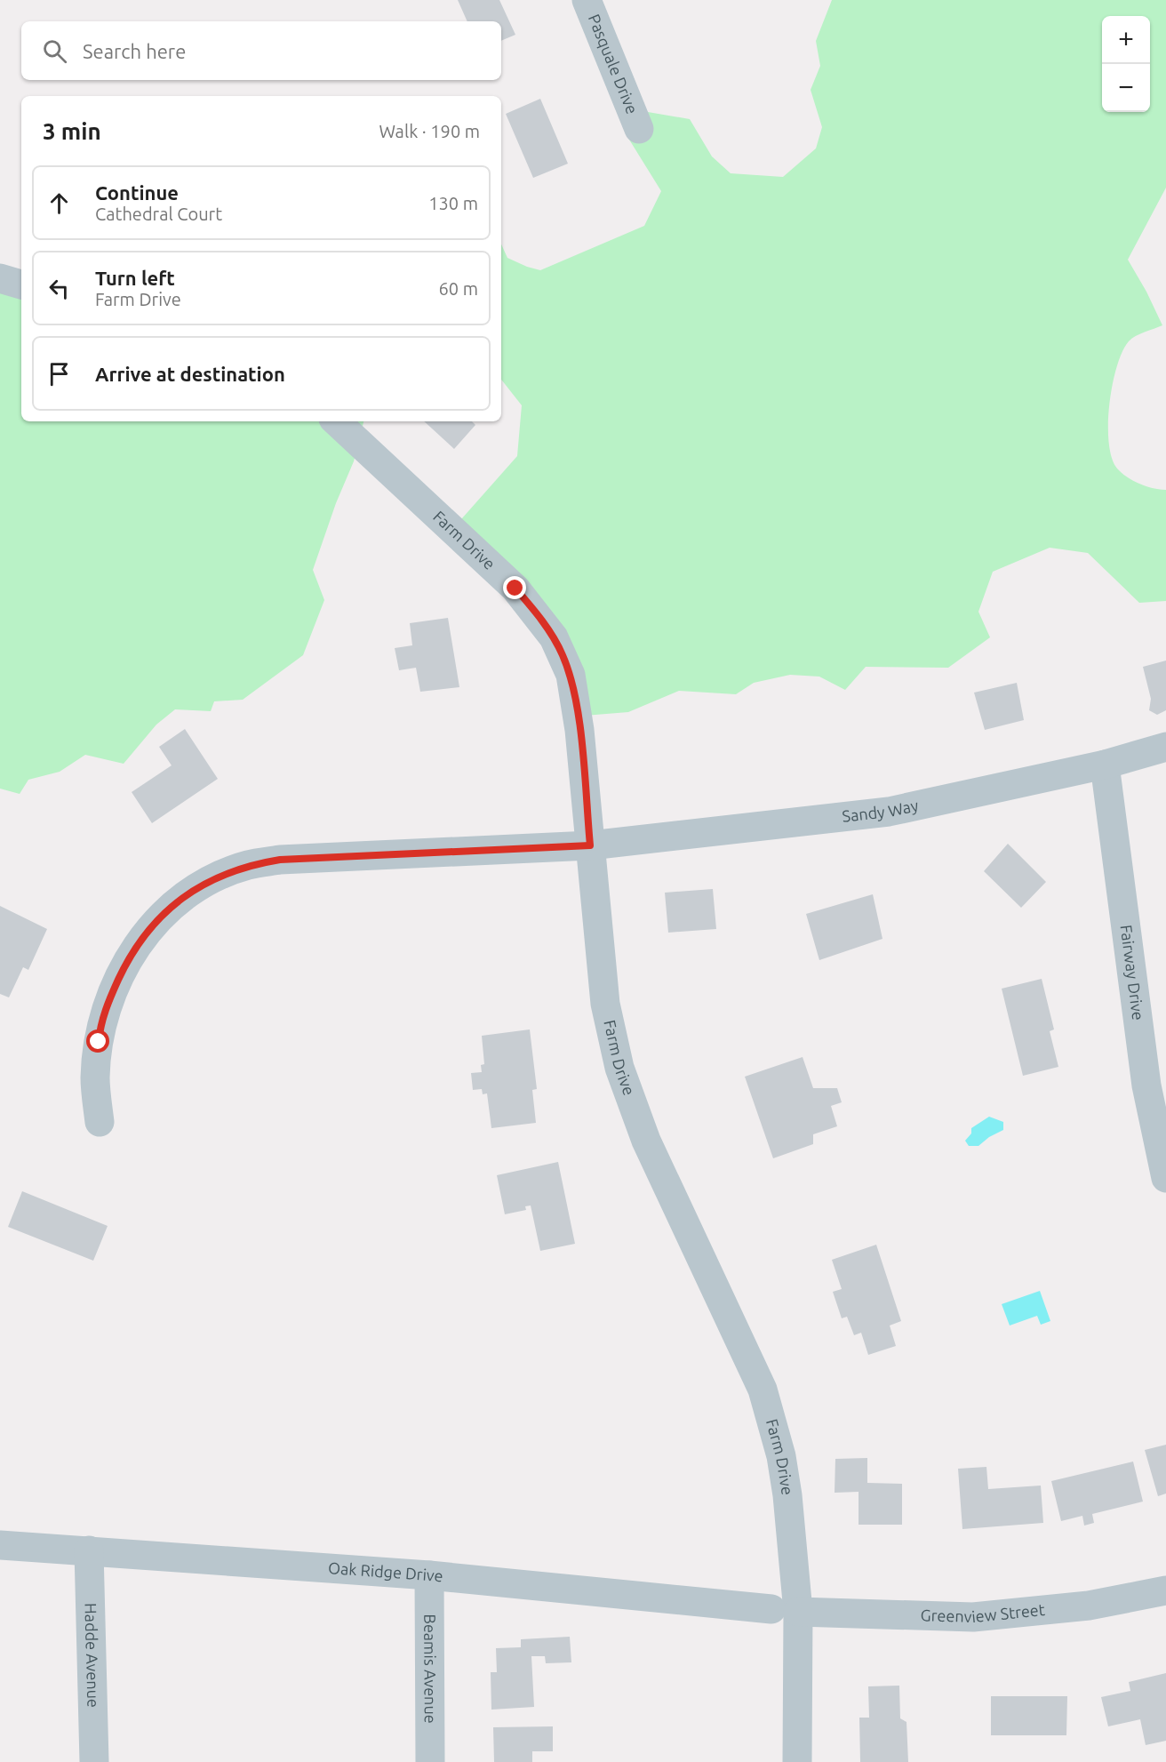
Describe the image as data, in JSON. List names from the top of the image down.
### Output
{
  "streets": {
    "street": [
      "Pasquale Drive",
      "Farm Drive",
      "Sandy Way",
      "Fairway Drive",
      "Oak Ridge Drive",
      "Greenview Street",
      "Hadde Avenue",
      "Beamis Avenue"
    ]
  },
  "crossings": [
    ["Farm Drive", "Sandy Way"],
    ["Farm Drive", "Oak Ridge Drive"],
    ["Farm Drive", "Greenview Street"],
    ["Sandy Way", "Fairway Drive"],
    ["Oak Ridge Drive", "Greenview Street"],
    ["Oak Ridge Drive", "Hadde Avenue"],
    ["Oak Ridge Drive", "Beamis Avenue"]
  ],
  "page": {
    "map_buttons": ["+", "−"],
    "search": "Search here",
    "heading": ["3 min", "Walk · 190 m"],
    "list": [
      ["Continue", "Cathedral Court", "130 m"],
      ["Turn left", "Farm Drive", "60 m"],
      "Arrive at destination"
    ]
  }
}
